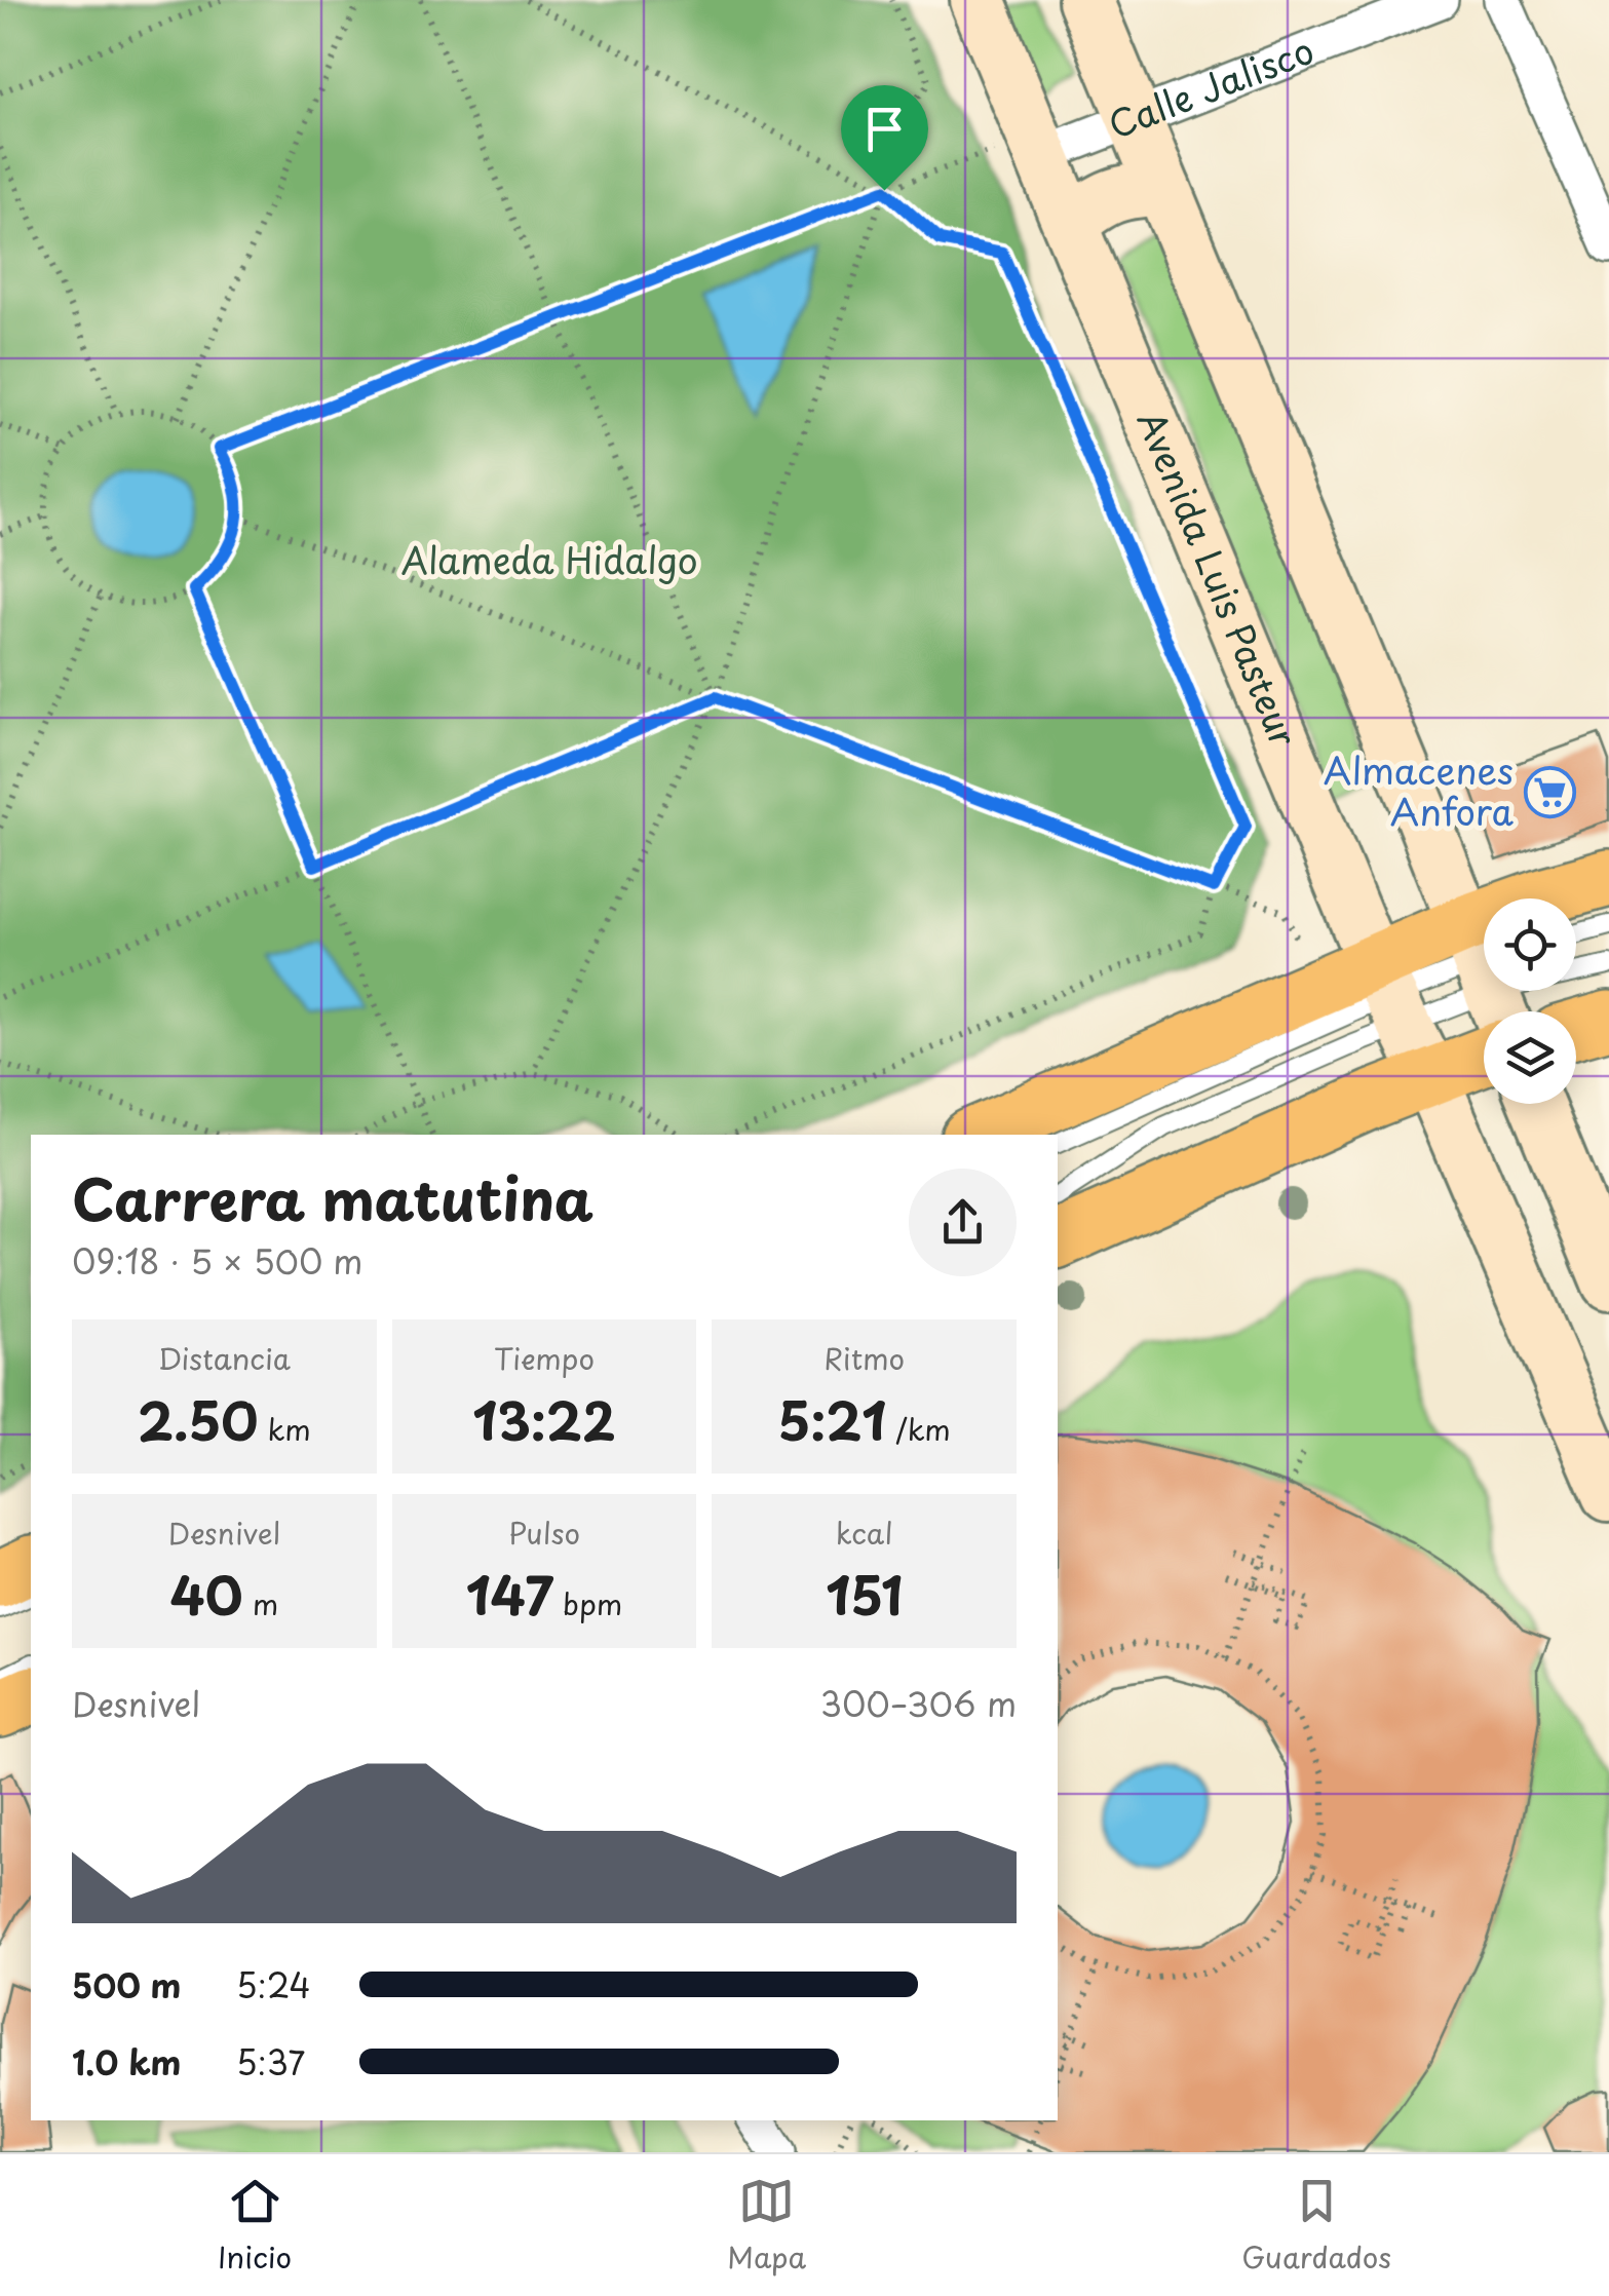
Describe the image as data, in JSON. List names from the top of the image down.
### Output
{
  "streets": {
    "main road": ["Avenida Luis Pasteur"],
    "street": ["Calle Jalisco"]
  },
  "crossings": [
    ["Calle Jalisco", "Avenida Luis Pasteur"]
  ],
  "parks": ["Alameda Hidalgo"],
  "places": {
    "supermarket": ["Almacenes Anfora"]
  },
  "page": {
    "heading": ["Carrera matutina", "09:18 · 5 × 500 m"],
    "stats": [
      ["Distancia", "2.50 km"],
      ["Tiempo", "13:22"],
      ["Ritmo", "5:21 /km"],
      ["Desnivel", "40 m"],
      ["Pulso", "147 bpm"],
      ["kcal", "151"]
    ],
    "chart": ["Desnivel", "300–306 m"],
    "list": [
      {
        "name": "500 m",
        "note": "5:24"
      },
      {
        "name": "1.0 km",
        "note": "5:37"
      }
    ],
    "tabs": ["Inicio", "Mapa", "Guardados"]
  }
}
